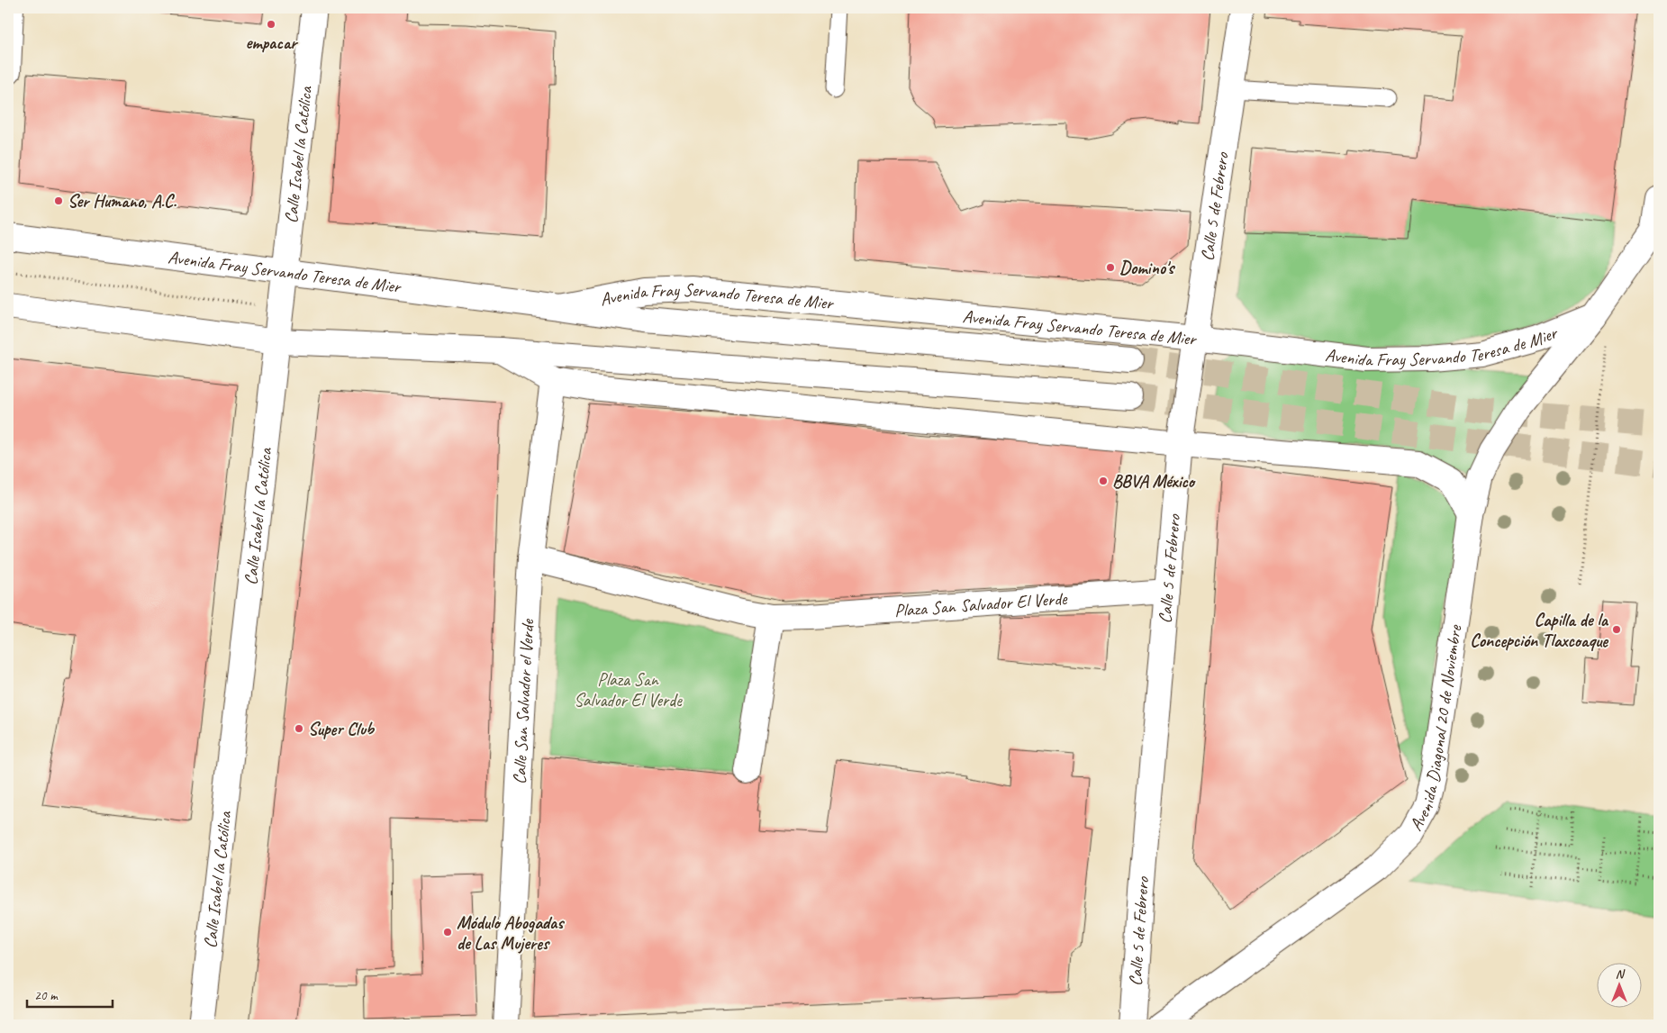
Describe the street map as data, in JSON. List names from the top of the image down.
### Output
{
  "streets": {
    "street": [
      "Calle Isabel la Católica",
      "Calle 5 de Febrero",
      "Avenida Fray Servando Teresa de Mier",
      "Plaza San Salvador El Verde",
      "Calle San Salvador el Verde",
      "Avenida Diagonal 20 de Noviembre"
    ]
  },
  "crossings": [
    ["Calle Isabel la Católica", "Avenida Fray Servando Teresa de Mier"],
    ["Calle 5 de Febrero", "Avenida Fray Servando Teresa de Mier"],
    ["Calle 5 de Febrero", "Plaza San Salvador El Verde"],
    ["Avenida Fray Servando Teresa de Mier", "Avenida Diagonal 20 de Noviembre"],
    ["Plaza San Salvador El Verde", "Calle San Salvador el Verde"]
  ],
  "parks": ["Plaza San Salvador El Verde"],
  "places": [
    "empacar",
    "Ser Humano, A.C.",
    "Domino's",
    "BBVA México",
    "Capilla de la Concepción Tlaxcoaque",
    "Super Club",
    "Módulo Abogadas de Las Mujeres"
  ],
  "scale_bar": "20 m",
  "north": "top"
}
